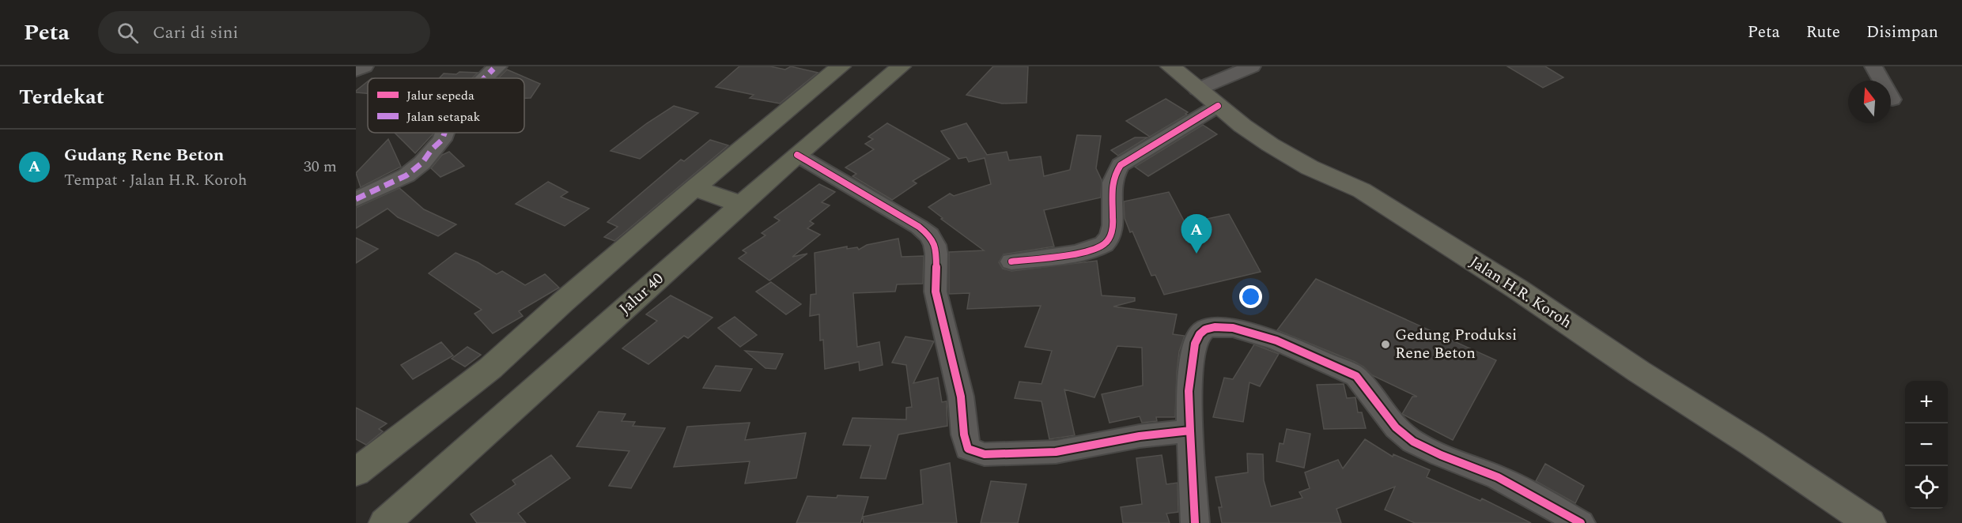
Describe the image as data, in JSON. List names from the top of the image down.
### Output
{
  "streets": {
    "highway": ["Jalur 40"],
    "main road": ["Jalan H.R. Koroh"]
  },
  "places": ["Gedung Produksi Rene Beton"],
  "legend": ["Jalur sepeda", "Jalan setapak"],
  "north": "top",
  "page": {
    "header": "Peta",
    "search": "Cari di sini",
    "nav": ["Peta", "Rute", "Disimpan"],
    "heading": "Terdekat",
    "list": [
      {
        "mark": "A",
        "name": "Gudang Rene Beton",
        "note": "Tempat · Jalan H.R. Koroh",
        "value": "30 m"
      }
    ],
    "pins": "A",
    "map_buttons": ["+", "−"]
  }
}
